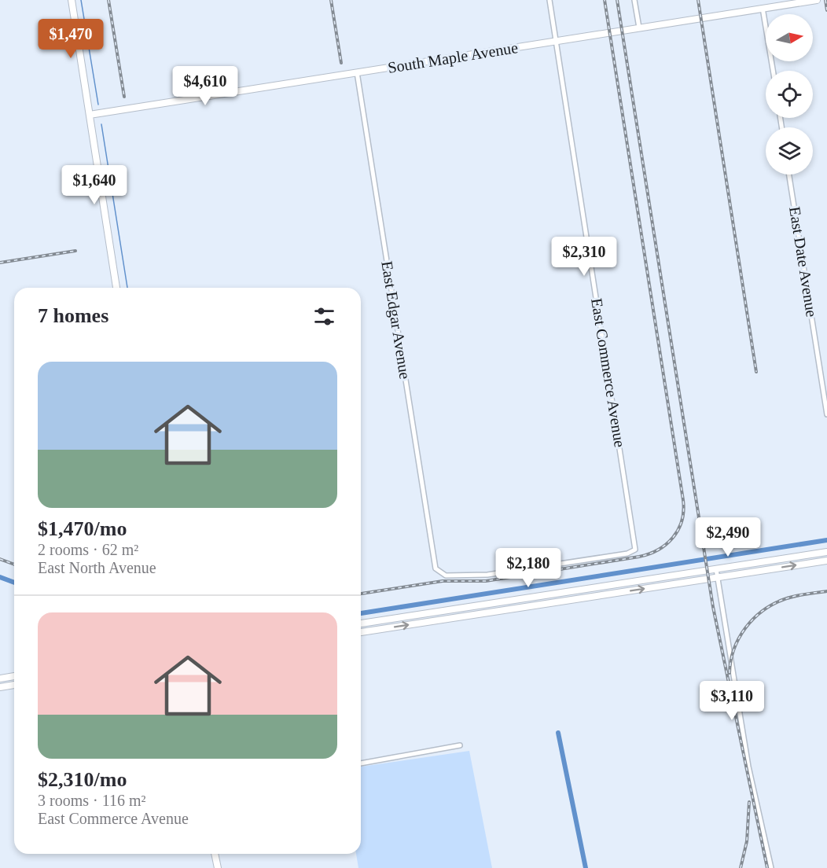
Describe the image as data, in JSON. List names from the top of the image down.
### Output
{
  "streets": {
    "street": [
      "South Maple Avenue",
      "East Date Avenue",
      "East Edgar Avenue",
      "East Commerce Avenue"
    ]
  },
  "crossings": [
    ["South Maple Avenue", "East Edgar Avenue"],
    ["South Maple Avenue", "East Commerce Avenue"],
    ["East Edgar Avenue", "East Commerce Avenue"]
  ],
  "north": "right",
  "page": {
    "price": [
      "$1,470",
      "$4,610",
      "$1,640",
      "$2,310",
      "$2,490",
      "$2,180",
      "$3,110"
    ],
    "heading": "7 homes",
    "list": [
      {
        "name": "$1,470/mo",
        "note": "2 rooms · 62 m² · East North Avenue"
      },
      {
        "name": "$2,310/mo",
        "note": "3 rooms · 116 m² · East Commerce Avenue"
      }
    ]
  }
}
